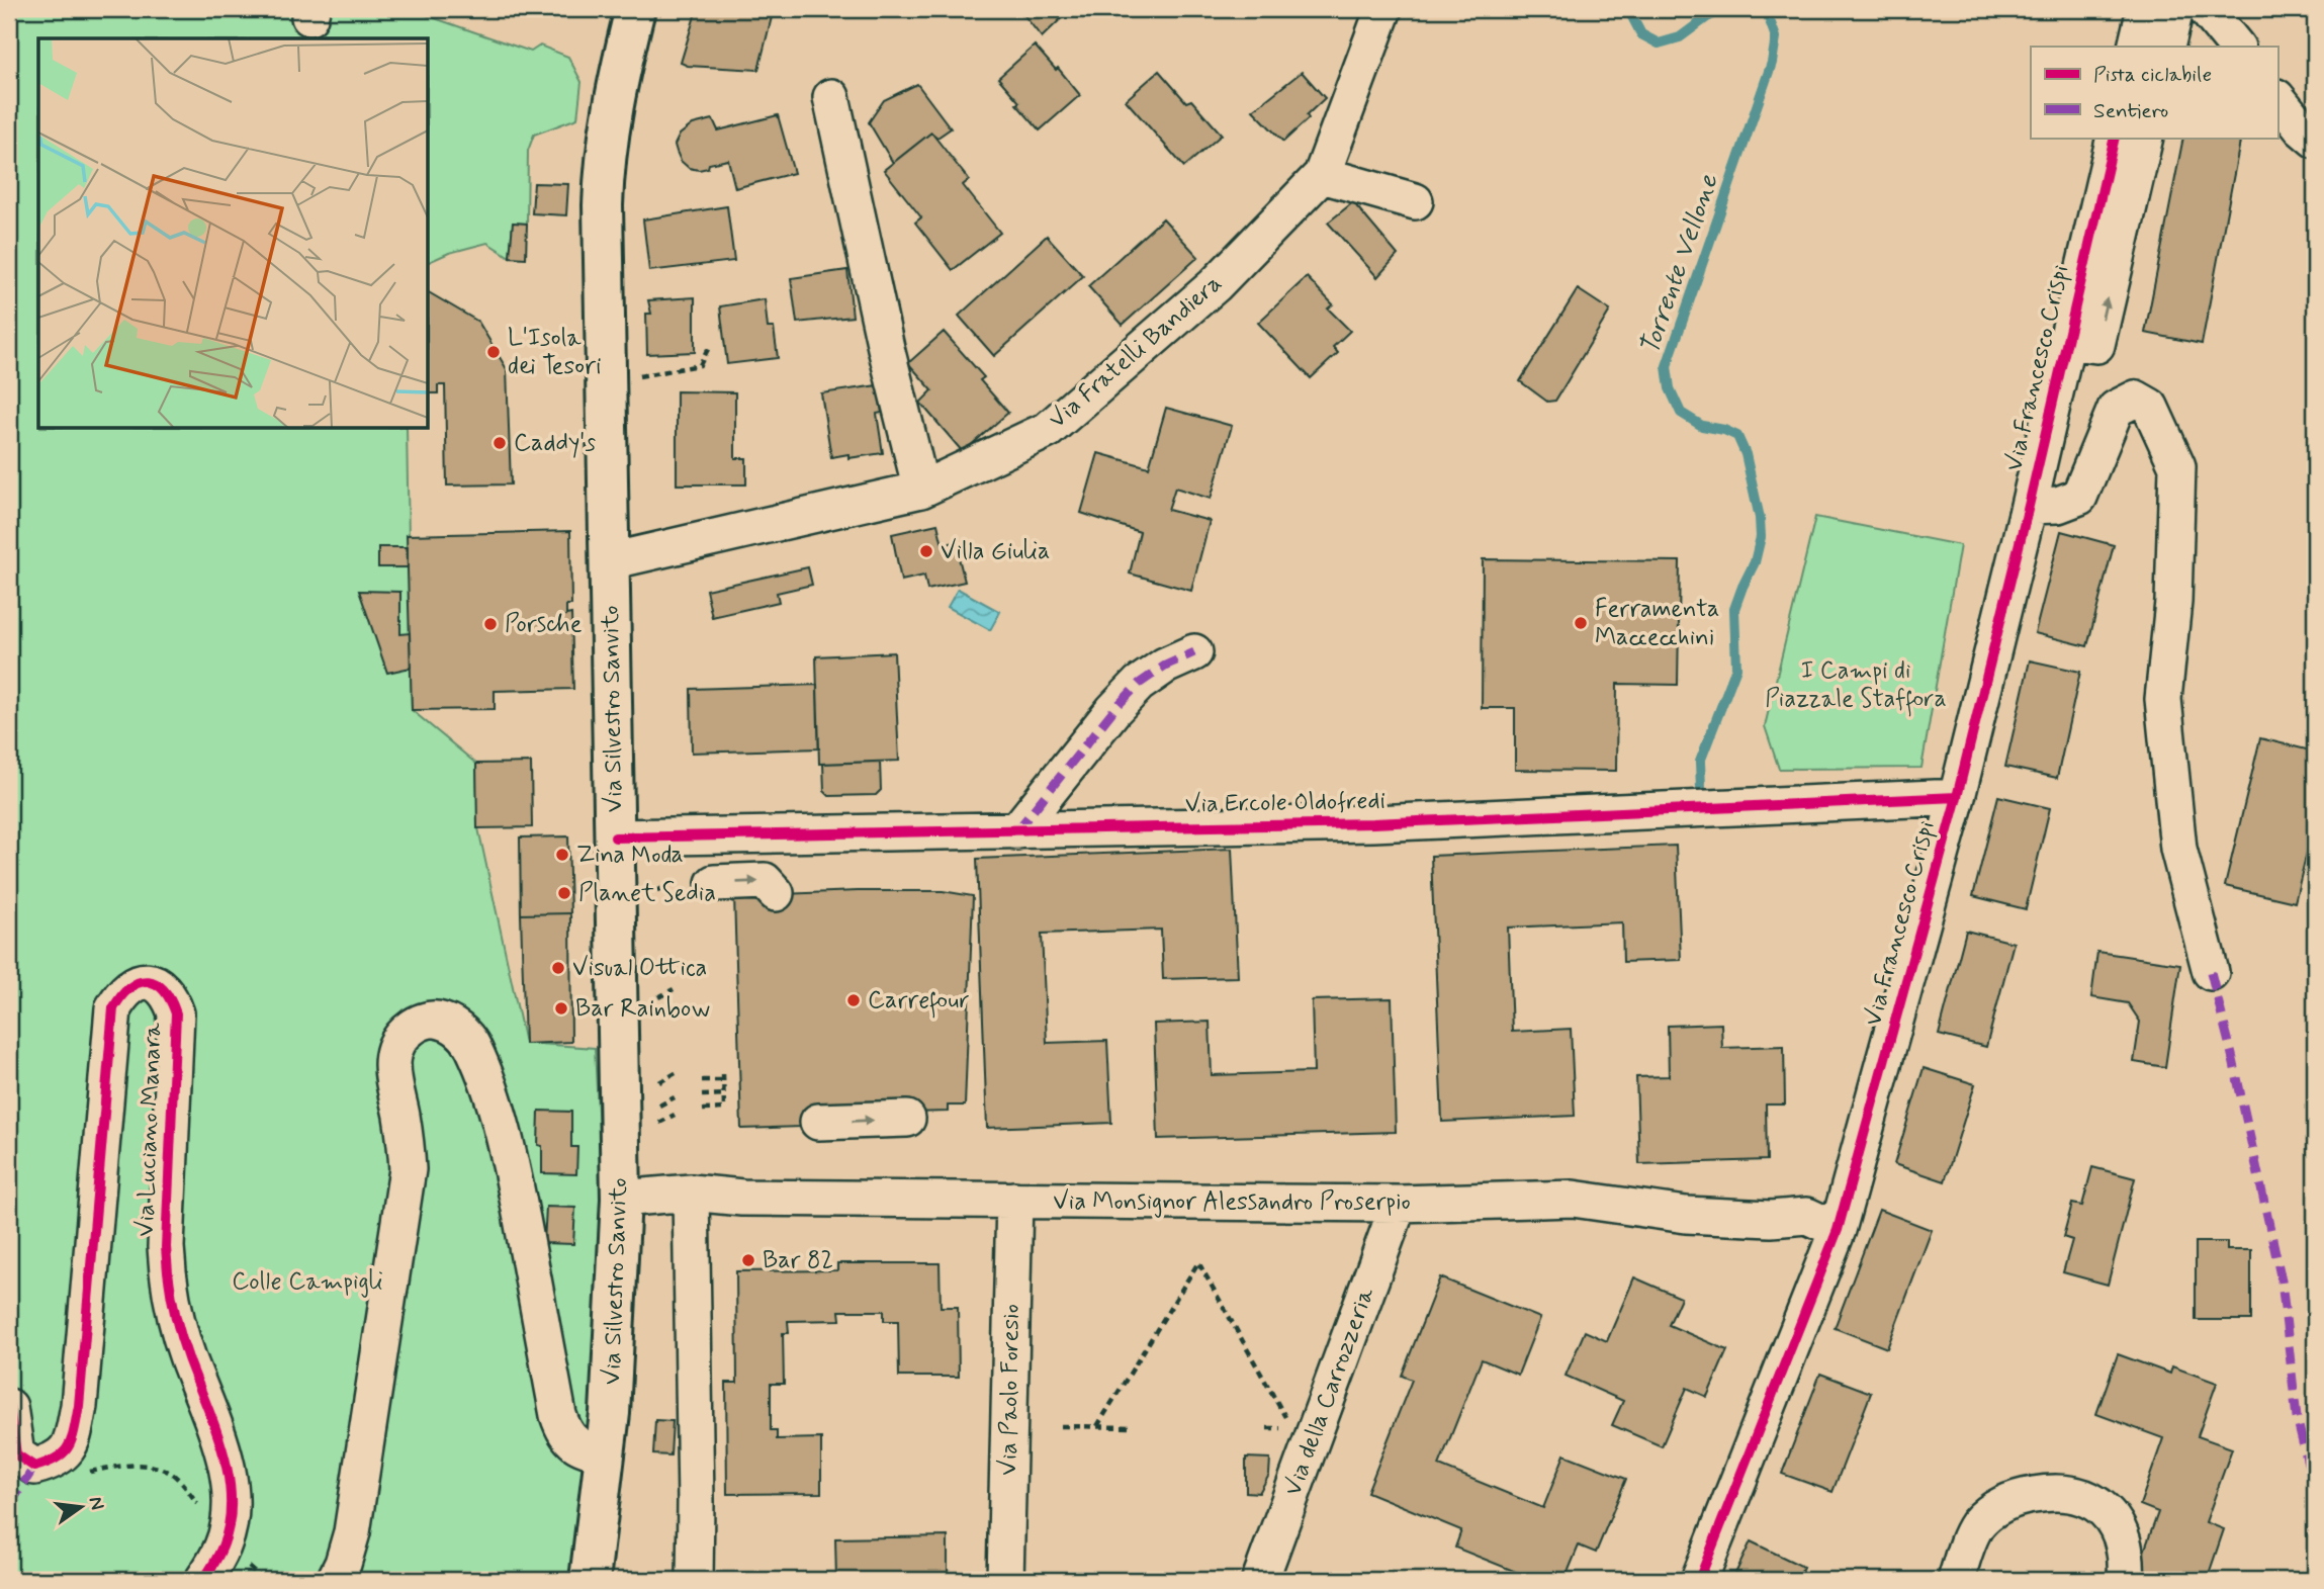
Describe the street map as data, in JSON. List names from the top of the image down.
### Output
{
  "streets": {
    "main road": ["Via Silvestro Sanvito"],
    "street": [
      "Via Fratelli Bandiera",
      "Via Francesco Crispi",
      "Via Ercole Oldofredi",
      "Via Luciano Manara",
      "Via Monsignor Alessandro Proserpio",
      "Via Paolo Foresio",
      "Via della Carrozzeria"
    ]
  },
  "crossings": [
    ["Via Fratelli Bandiera", "Via Silvestro Sanvito"],
    ["Via Francesco Crispi", "Via Ercole Oldofredi"],
    ["Via Francesco Crispi", "Via Monsignor Alessandro Proserpio"],
    ["Via Silvestro Sanvito", "Via Ercole Oldofredi"],
    ["Via Silvestro Sanvito", "Via Monsignor Alessandro Proserpio"],
    ["Via Monsignor Alessandro Proserpio", "Via Paolo Foresio"],
    ["Via Monsignor Alessandro Proserpio", "Via della Carrozzeria"]
  ],
  "water": ["Torrente Vellone"],
  "parks": ["I Campi di Piazzale Staffora", "Colle Campigli"],
  "places": [
    "L'Isola dei Tesori",
    "Caddy's",
    "Villa Giulia",
    "Ferramenta Maccecchini",
    "Porsche",
    "Zina Moda",
    "Planet Sedia",
    "Visual Ottica",
    "Carrefour",
    "Bar Rainbow",
    "Bar 82"
  ],
  "legend": ["Pista ciclabile", "Sentiero"],
  "north": "right"
}
